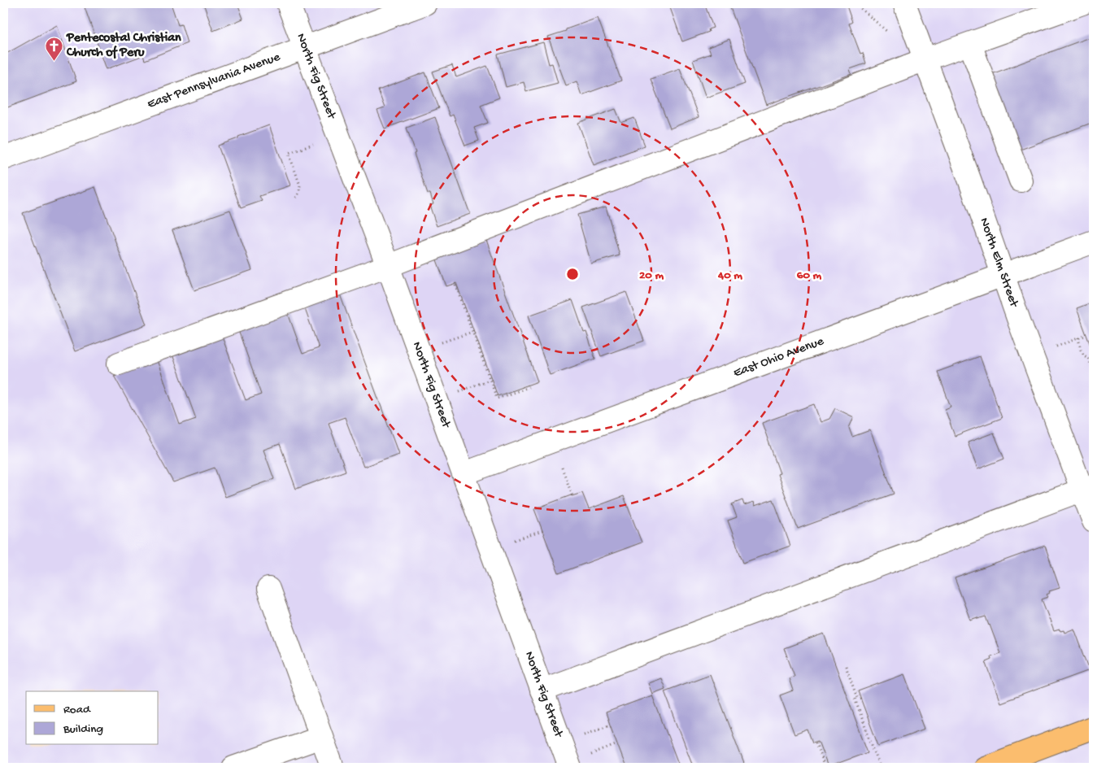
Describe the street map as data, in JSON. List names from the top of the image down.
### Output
{
  "streets": {
    "street": [
      "North Fig Street",
      "East Pennsylvania Avenue",
      "North Elm Street",
      "East Ohio Avenue"
    ]
  },
  "crossings": [
    ["North Fig Street", "East Pennsylvania Avenue"],
    ["North Fig Street", "East Ohio Avenue"],
    ["North Elm Street", "East Ohio Avenue"]
  ],
  "places": {
    "church": ["Pentecostal Christian Church of Peru"]
  },
  "legend": ["Road", "Building"],
  "rings": ["20 m", "40 m", "60 m"]
}
